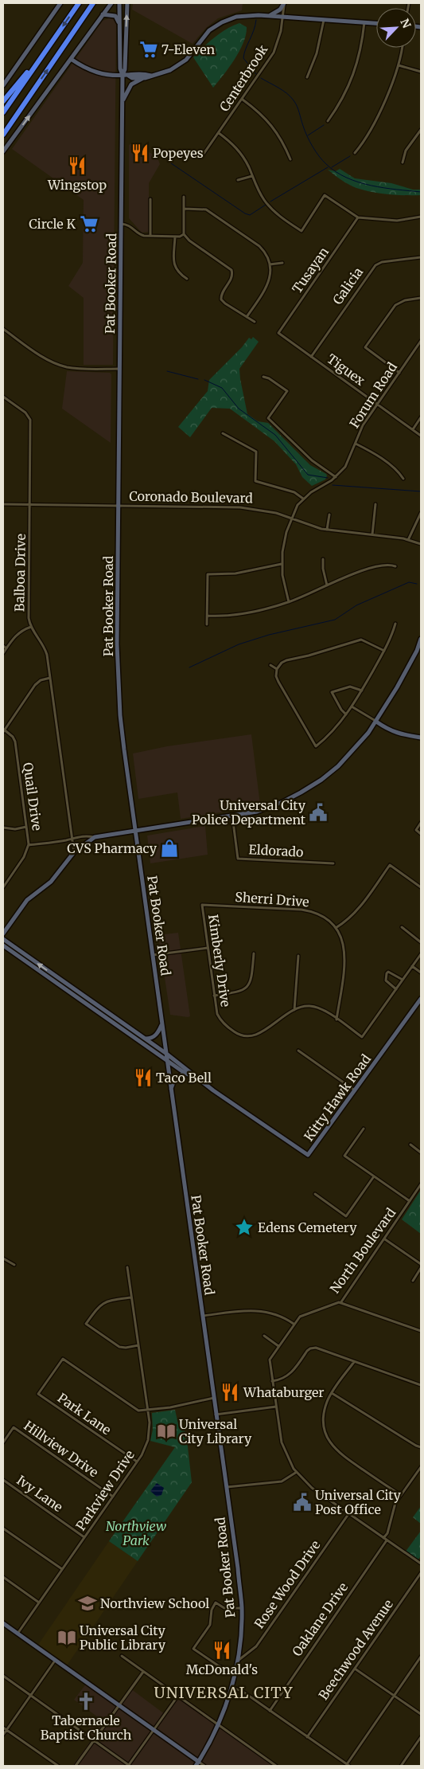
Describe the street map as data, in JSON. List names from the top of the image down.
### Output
{
  "streets": {
    "main road": ["Pat Booker Road", "Kitty Hawk Road"],
    "street": [
      "Centerbrook",
      "Tusayan",
      "Galicia",
      "Tiguex",
      "Forum Road",
      "Coronado Boulevard",
      "Balboa Drive",
      "Quail Drive",
      "Eldorado",
      "Sherri Drive",
      "Kimberly Drive",
      "North Boulevard",
      "Park Lane",
      "Hillview Drive",
      "Parkview Drive",
      "Ivy Lane",
      "Rose Wood Drive",
      "Oaklane Drive",
      "Beechwood Avenue"
    ]
  },
  "crossings": [
    ["Tusayan", "Tiguex"],
    ["Pat Booker Road", "Coronado Boulevard"],
    ["Pat Booker Road", "Kitty Hawk Road"],
    ["Pat Booker Road", "Rose Wood Drive"],
    ["Galicia", "Tiguex"],
    ["Tiguex", "Forum Road"],
    ["Forum Road", "Coronado Boulevard"],
    ["Coronado Boulevard", "Balboa Drive"],
    ["Sherri Drive", "Kimberly Drive"],
    ["North Boulevard", "Rose Wood Drive"],
    ["North Boulevard", "Oaklane Drive"],
    ["Park Lane", "Parkview Drive"],
    ["Hillview Drive", "Parkview Drive"],
    ["Parkview Drive", "Ivy Lane"]
  ],
  "districts": ["UNIVERSAL CITY"],
  "parks": ["Northview Park"],
  "places": {
    "supermarket": ["7-Eleven", "Circle K"],
    "restaurant": [
      "Popeyes",
      "Wingstop",
      "Taco Bell",
      "Whataburger",
      "McDonald's"
    ],
    "public building": ["Universal City Police Department", "Universal City Post Office"],
    "shop": ["CVS Pharmacy"],
    "place": ["Edens Cemetery"],
    "library": ["Universal City Library", "Universal City Public Library"],
    "school or university": ["Northview School"],
    "church": ["Tabernacle Baptist Church"]
  },
  "north": "top right"
}
